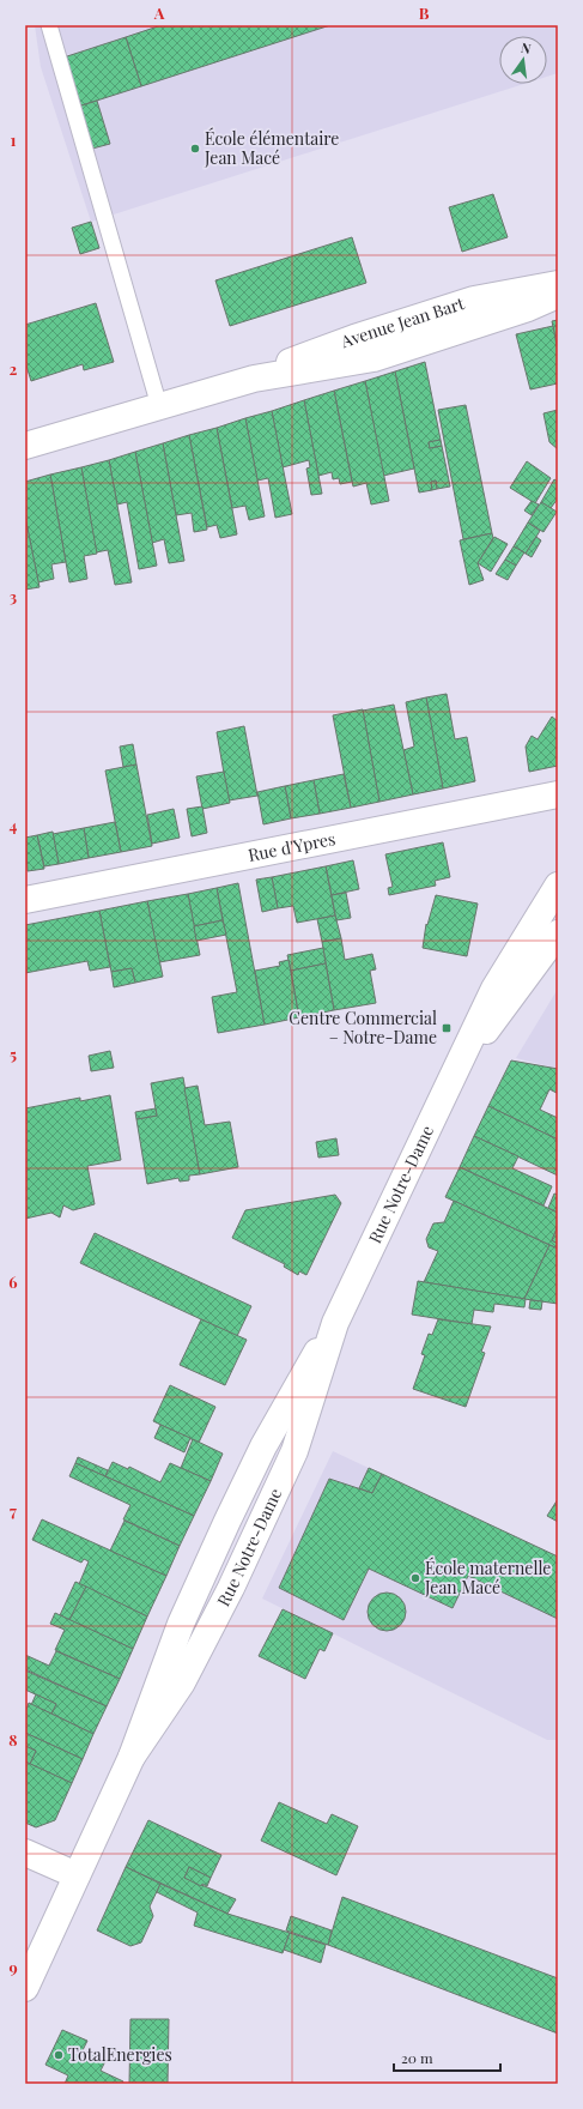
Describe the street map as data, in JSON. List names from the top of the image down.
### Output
{
  "streets": {
    "street": ["Avenue Jean Bart", "Rue d'Ypres", "Rue Notre-Dame"]
  },
  "places": {
    "other": ["École élémentaire Jean Macé", "École maternelle Jean Macé", "TotalEnergies"],
    "transit": ["Centre Commercial – Notre-Dame"]
  },
  "scale_bar": "20 m",
  "north": "top",
  "grid": {
    "columns": ["A", "B"],
    "rows": [
      "1",
      "2",
      "3",
      "4",
      "5",
      "6",
      "7",
      "8",
      "9"
    ]
  }
}
